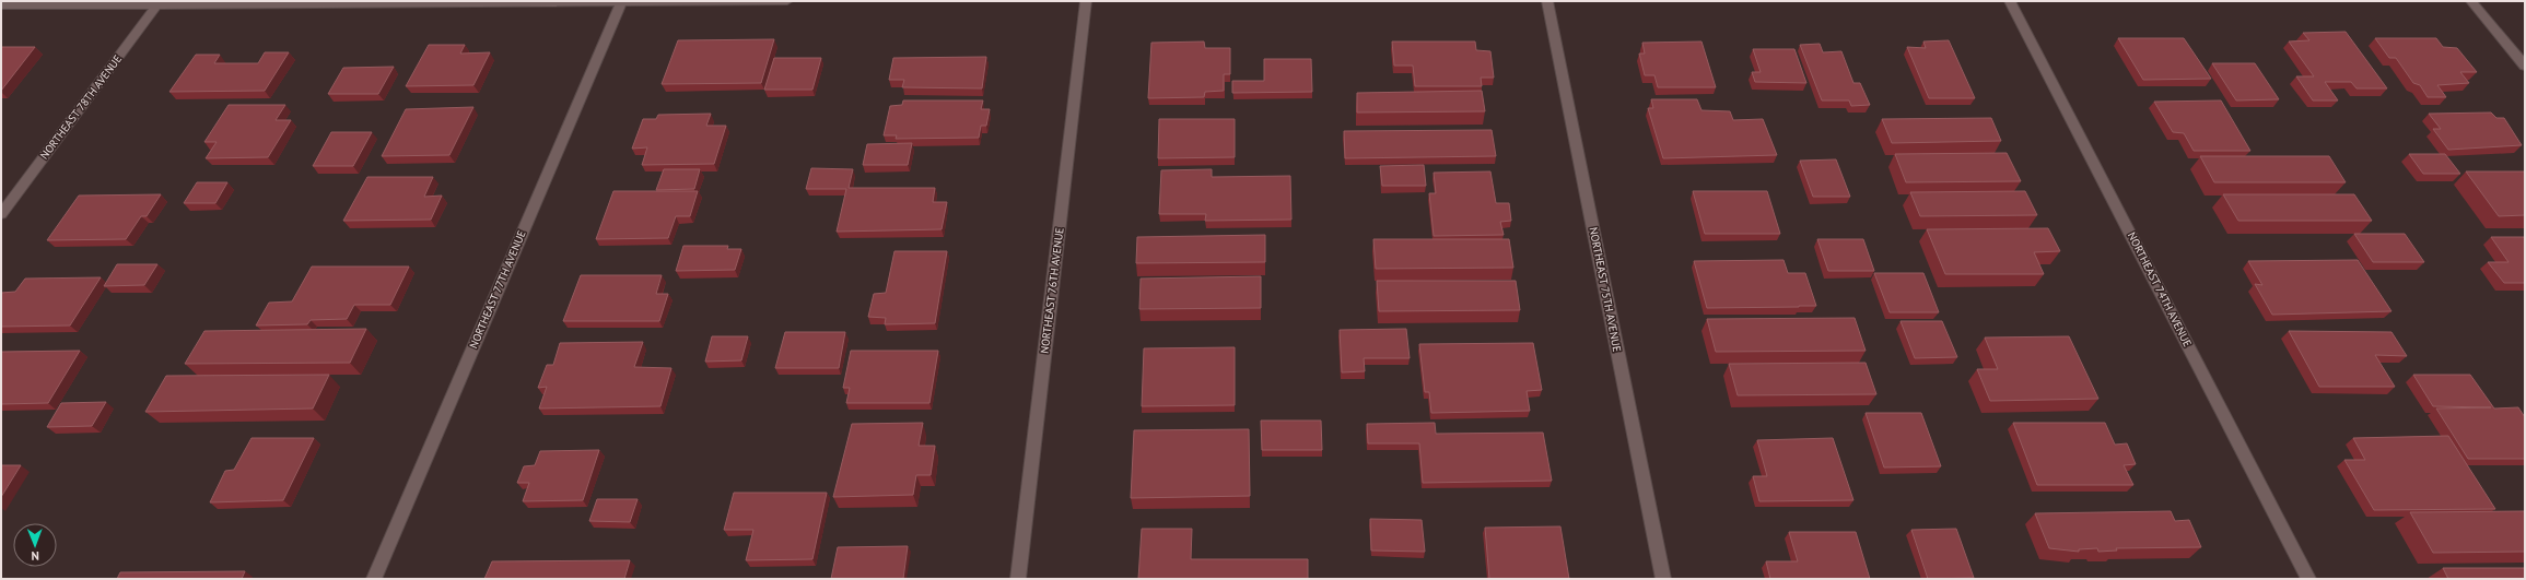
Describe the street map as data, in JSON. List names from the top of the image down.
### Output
{
  "streets": {
    "street": [
      "NORTHEAST 78TH AVENUE",
      "NORTHEAST 77TH AVENUE",
      "NORTHEAST 75TH AVENUE",
      "NORTHEAST 74TH AVENUE",
      "NORTHEAST 76TH AVENUE"
    ]
  },
  "north": "bottom"
}
